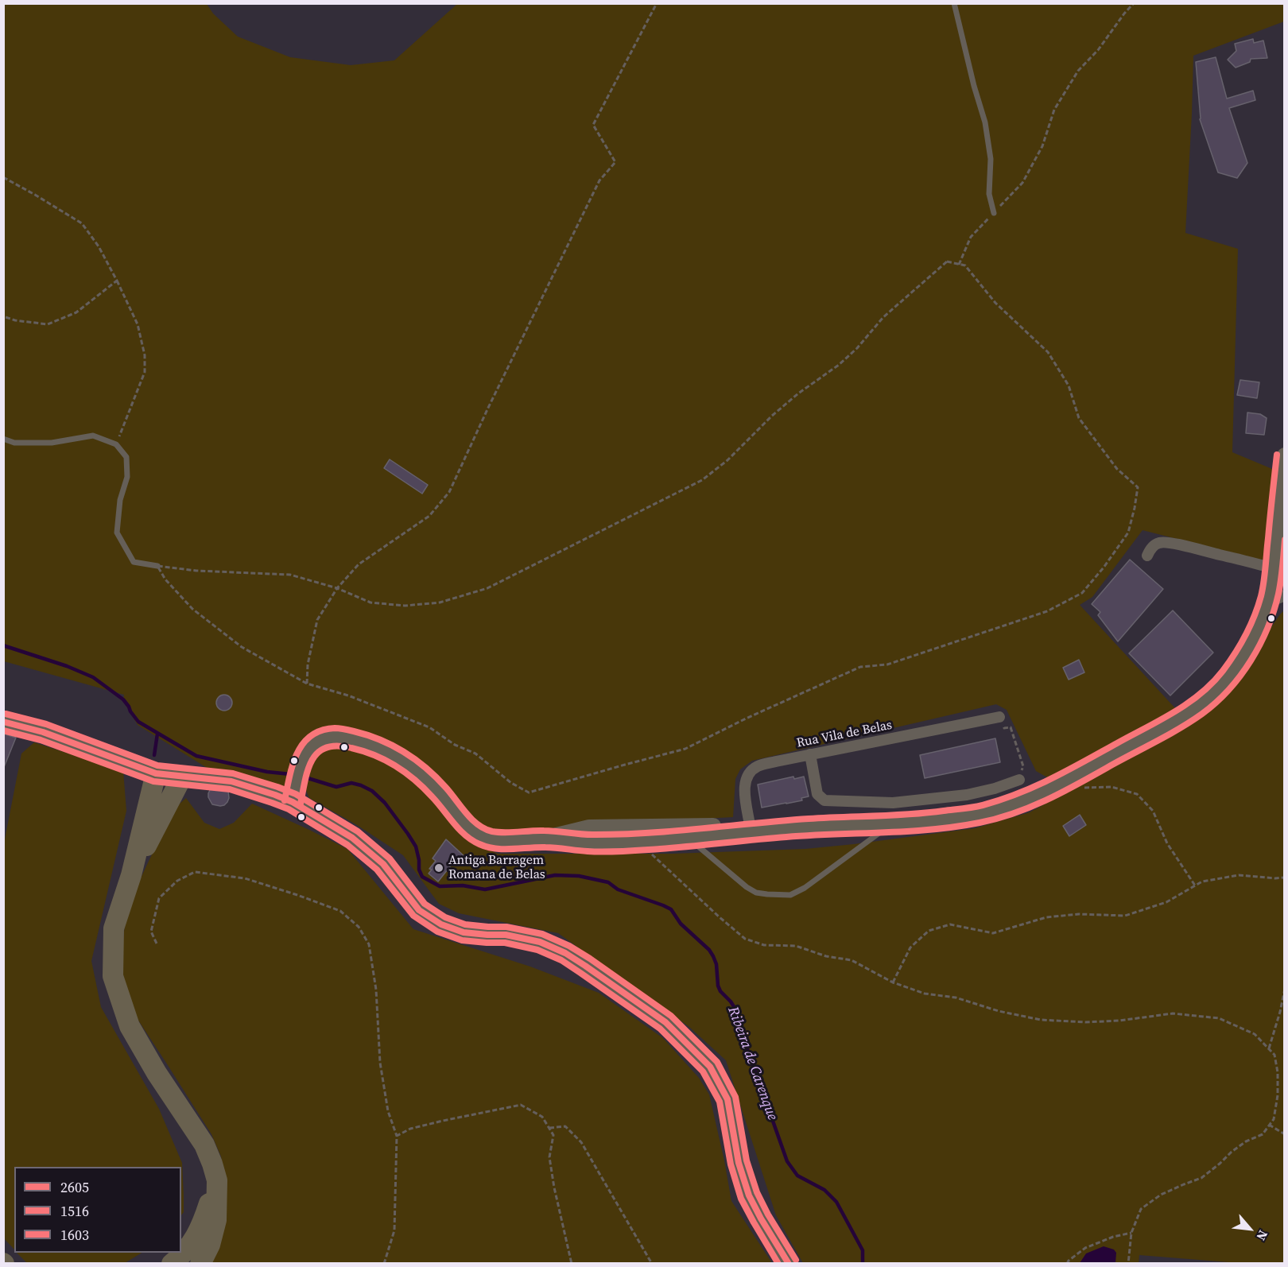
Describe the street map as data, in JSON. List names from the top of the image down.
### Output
{
  "streets": {
    "street": ["Rua Vila de Belas"]
  },
  "water": ["Ribeira de Carenque"],
  "places": ["Antiga Barragem Romana de Belas"],
  "lines": ["transit line 1603", "transit line 1516", "transit line 2605"],
  "legend": ["2605", "1516", "1603"],
  "north": "bottom right"
}
